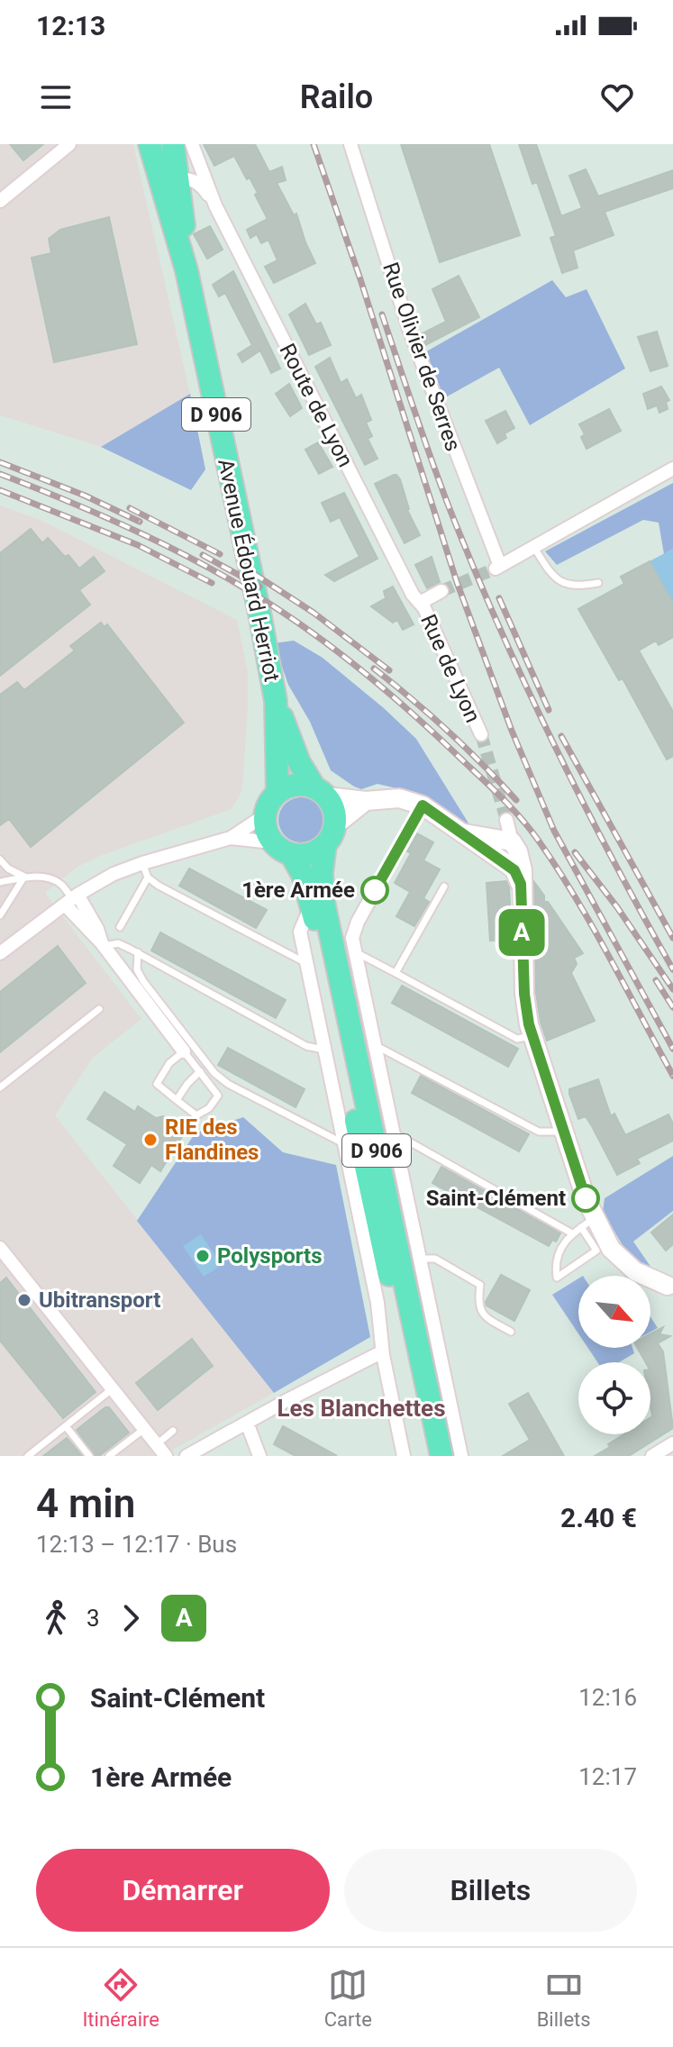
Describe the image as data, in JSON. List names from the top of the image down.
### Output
{
  "streets": {
    "main road": ["D 906", "Avenue Édouard Herriot"],
    "street": ["Rue Olivier de Serres", "Route de Lyon", "Rue de Lyon"]
  },
  "crossings": [
    ["Route de Lyon", "Avenue Édouard Herriot"],
    ["Route de Lyon", "Rue de Lyon"],
    ["D 906", "Avenue Édouard Herriot"]
  ],
  "districts": ["Les Blanchettes"],
  "places": [
    "1ère Armée",
    "RIE des Flandines",
    "Saint-Clément",
    "Polysports",
    "Ubitransport"
  ],
  "lines": ["bus line A"],
  "north": "bottom right",
  "page": {
    "status": "12:13",
    "header": "Railo",
    "on_map": "A",
    "heading": ["4 min", "12:13 – 12:17 · Bus", "2.40 €"],
    "legs": ["3", "A"],
    "list": [
      {
        "name": "Saint-Clément",
        "value": "12:16"
      },
      {
        "name": "1ère Armée",
        "value": "12:17"
      }
    ],
    "buttons": ["Démarrer", "Billets"],
    "tabs": ["Itinéraire", "Carte", "Billets"]
  }
}
